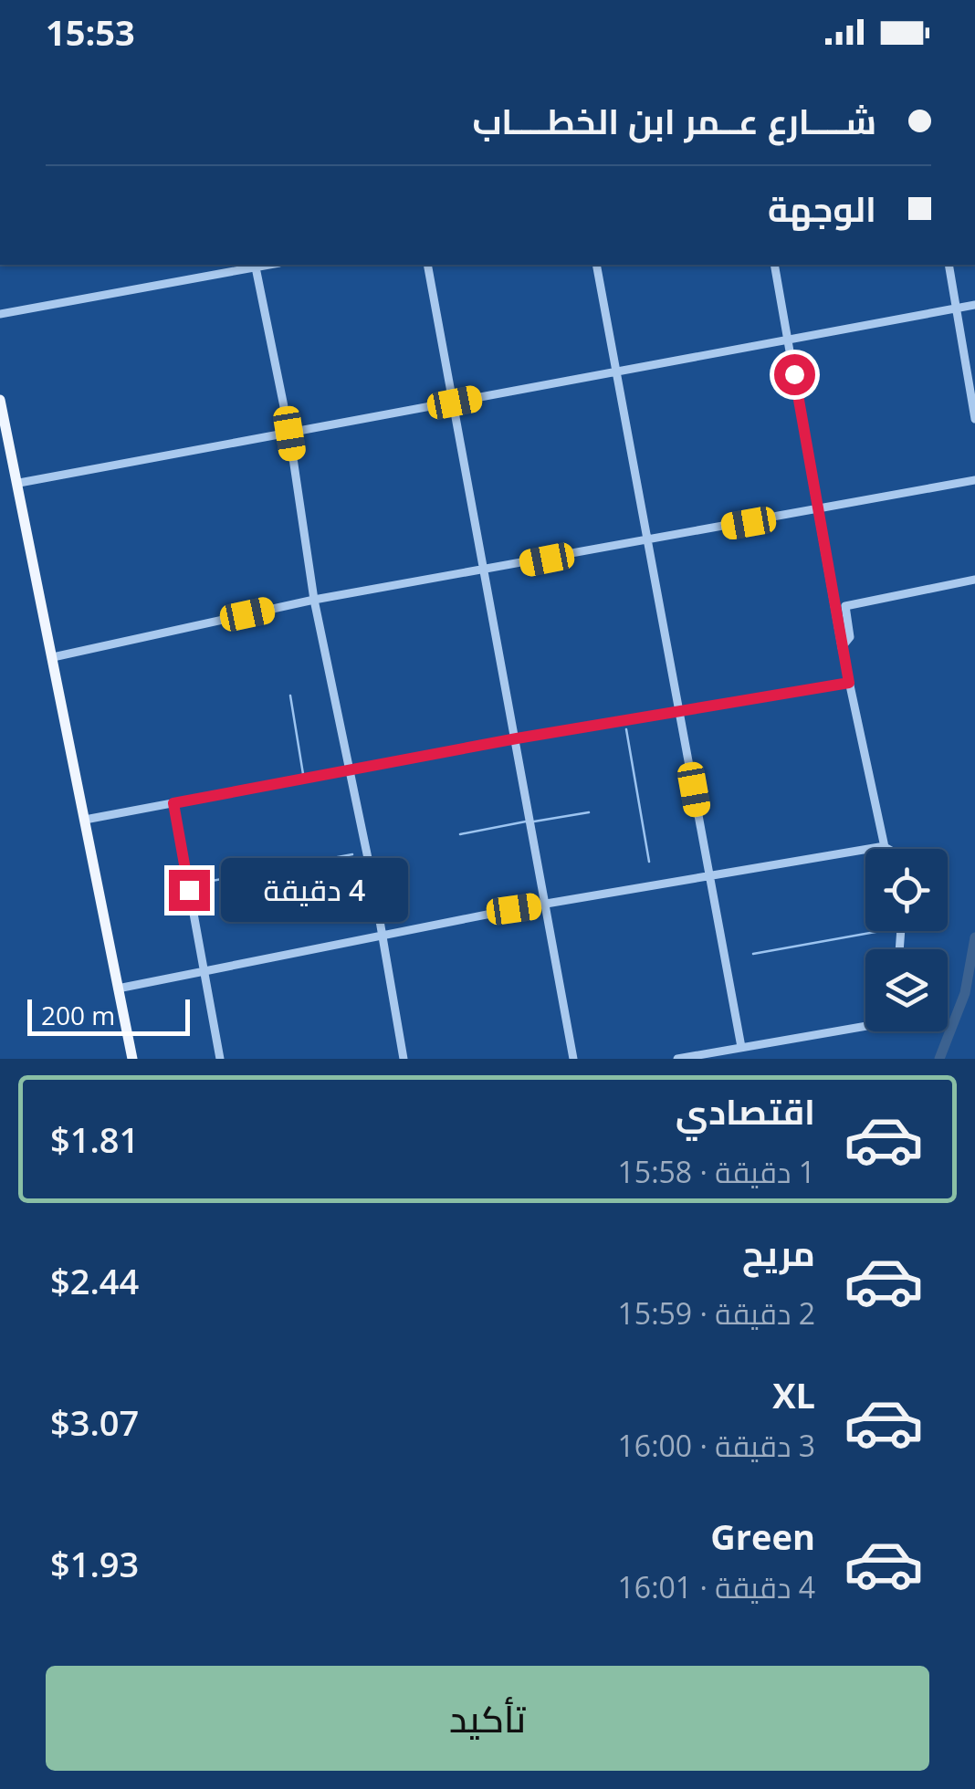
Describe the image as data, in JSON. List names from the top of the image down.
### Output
{
  "scale_bar": "200 m",
  "page": {
    "status": "15:53",
    "banner": ["شــــارع عــمر ابن الخطــــاب", "الوجهة"],
    "bubble": "4 دقيقة",
    "scale": "200 m",
    "list": [
      {
        "name": "اقتصادي",
        "note": "1 دقيقة · 15:58",
        "value": "$1.81"
      },
      {
        "name": "مريح",
        "note": "2 دقيقة · 15:59",
        "value": "$2.44"
      },
      {
        "name": "XL",
        "note": "3 دقيقة · 16:00",
        "value": "$3.07"
      },
      {
        "name": "Green",
        "note": "4 دقيقة · 16:01",
        "value": "$1.93"
      }
    ],
    "buttons": "تأكيد"
  }
}
